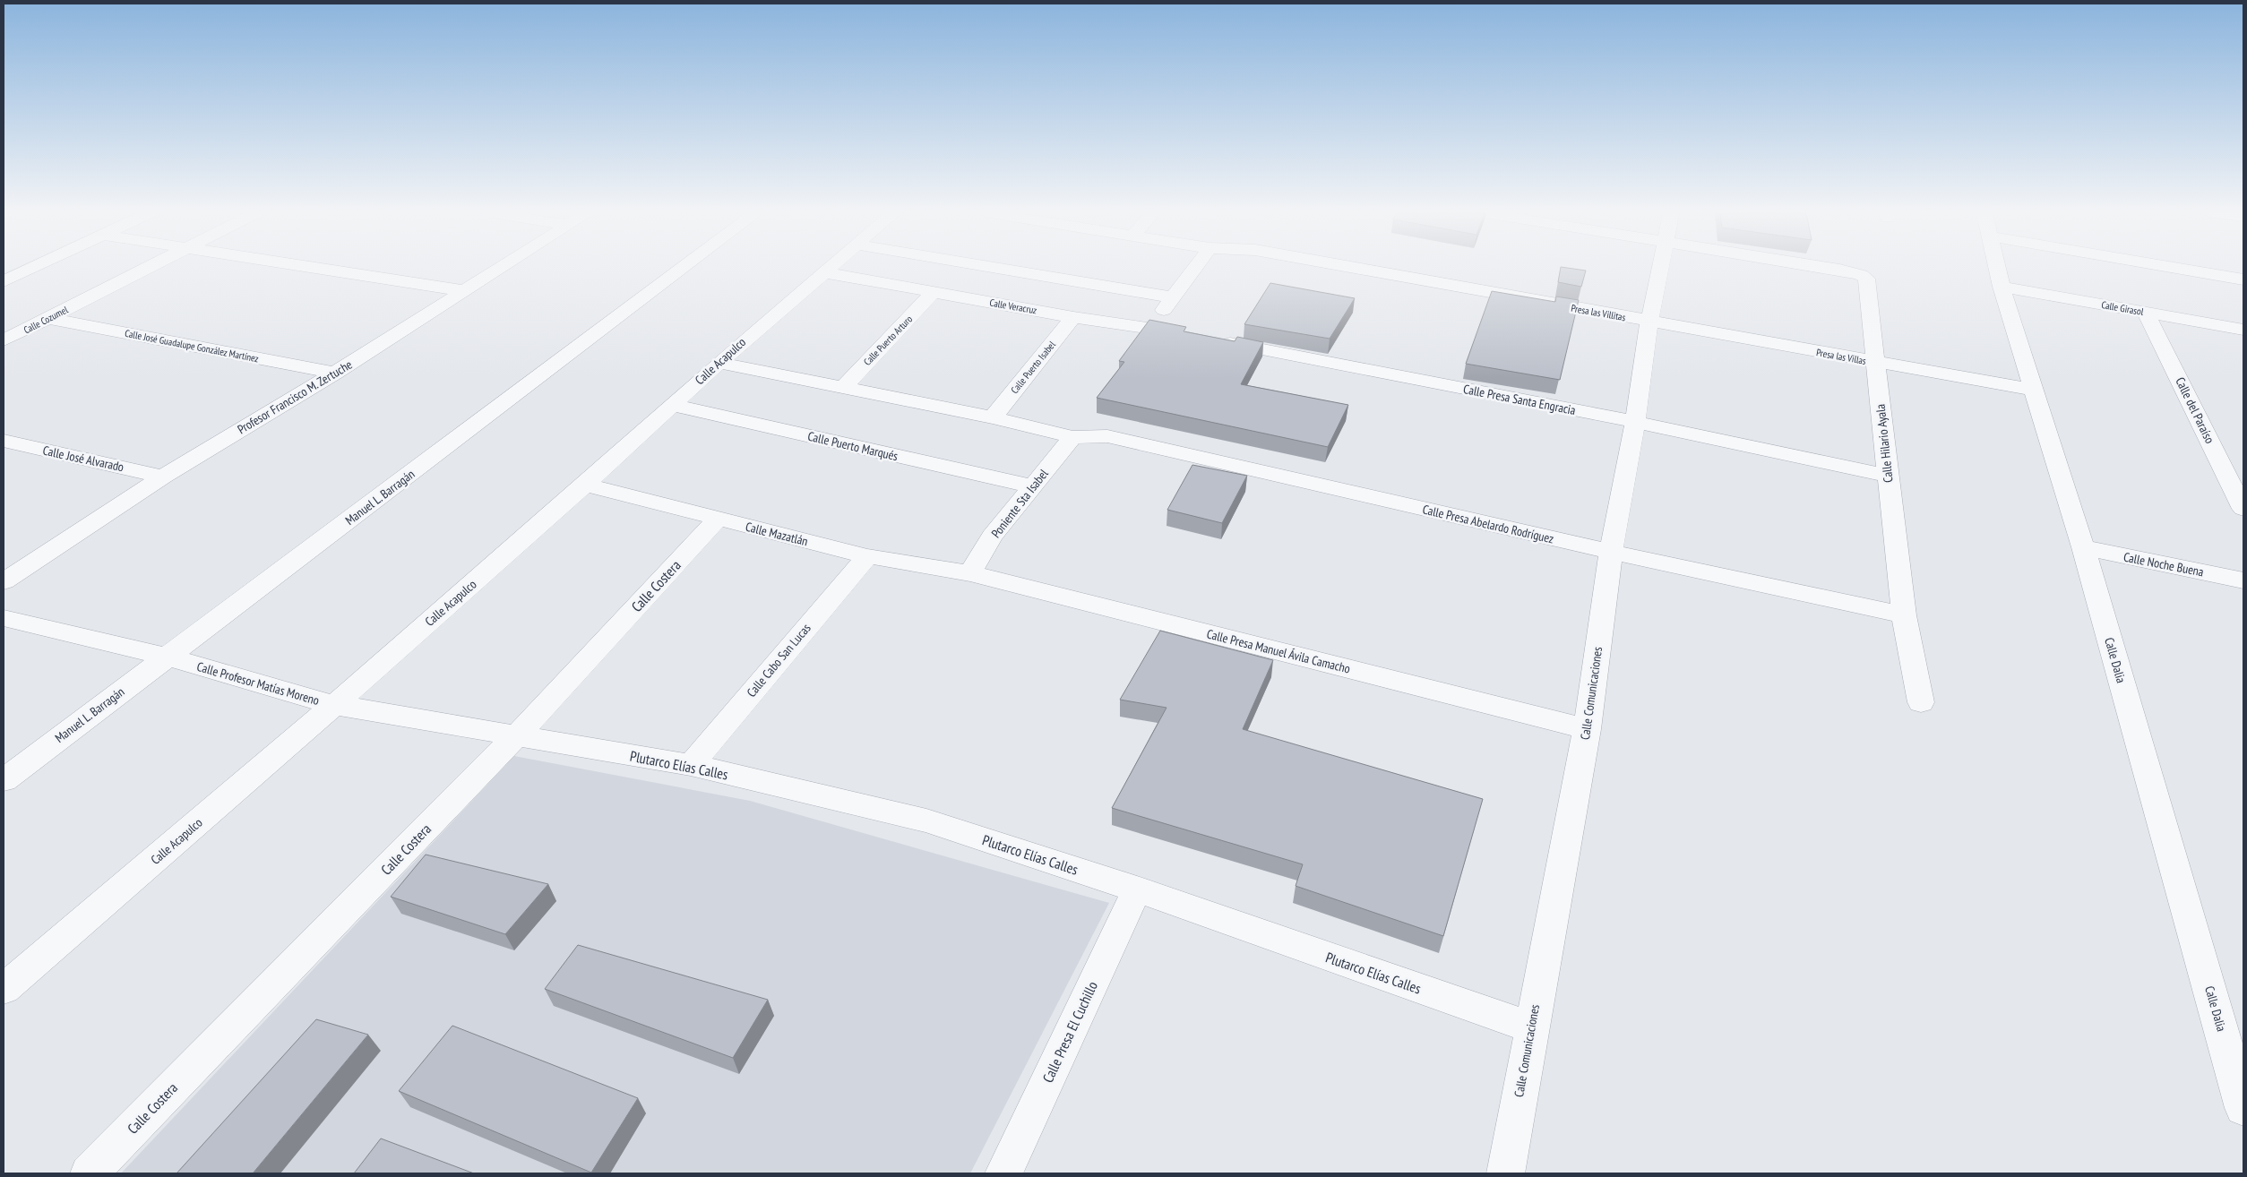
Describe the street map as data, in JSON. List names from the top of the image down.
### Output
{
  "streets": {
    "street": [
      "Calle Veracruz",
      "Calle Girasol",
      "Presa las Villitas",
      "Calle Cozumel",
      "Calle Puerto Arturo",
      "Calle José Guadalupe González Martínez",
      "Presa las Villas",
      "Calle Acapulco",
      "Calle Puerto Isabel",
      "Profesor Francisco M. Zertuche",
      "Calle Presa Santa Engracia",
      "Calle del Paraíso",
      "Calle Hilario Ayala",
      "Calle Puerto Marqués",
      "Calle José Alvarado",
      "Manuel L. Barragán",
      "Poniente Sta Isabel",
      "Calle Presa Abelardo Rodríguez",
      "Calle Mazatlán",
      "Calle Noche Buena",
      "Calle Costera",
      "Calle Presa Manuel Ávila Camacho",
      "Calle Cabo San Lucas",
      "Calle Dalia",
      "Calle Profesor Matías Moreno",
      "Calle Comunicaciones",
      "Plutarco Elías Calles",
      "Calle Presa El Cuchillo"
    ]
  },
  "crossings": [
    ["Calle Veracruz", "Calle Puerto Arturo"],
    ["Calle Veracruz", "Calle Acapulco"],
    ["Calle Veracruz", "Calle Puerto Isabel"],
    ["Calle Veracruz", "Calle Presa Santa Engracia"],
    ["Calle Girasol", "Calle del Paraíso"],
    ["Calle Girasol", "Calle Dalia"],
    ["Presa las Villitas", "Presa las Villas"],
    ["Presa las Villitas", "Calle Comunicaciones"],
    ["Calle Cozumel", "Calle José Guadalupe González Martínez"],
    ["Calle José Guadalupe González Martínez", "Profesor Francisco M. Zertuche"],
    ["Presa las Villas", "Calle Hilario Ayala"],
    ["Presa las Villas", "Calle Dalia"],
    ["Presa las Villas", "Calle Comunicaciones"],
    ["Calle Acapulco", "Calle Puerto Marqués"],
    ["Calle Acapulco", "Calle Mazatlán"],
    ["Calle Acapulco", "Calle Profesor Matías Moreno"],
    ["Profesor Francisco M. Zertuche", "Calle José Alvarado"],
    ["Calle Presa Santa Engracia", "Calle Hilario Ayala"],
    ["Calle Presa Santa Engracia", "Calle Comunicaciones"],
    ["Calle Hilario Ayala", "Calle Presa Abelardo Rodríguez"],
    ["Calle Puerto Marqués", "Poniente Sta Isabel"],
    ["Manuel L. Barragán", "Calle Profesor Matías Moreno"],
    ["Poniente Sta Isabel", "Calle Presa Abelardo Rodríguez"],
    ["Poniente Sta Isabel", "Calle Mazatlán"],
    ["Poniente Sta Isabel", "Calle Presa Manuel Ávila Camacho"],
    ["Calle Presa Abelardo Rodríguez", "Calle Comunicaciones"],
    ["Calle Mazatlán", "Calle Costera"],
    ["Calle Mazatlán", "Calle Presa Manuel Ávila Camacho"],
    ["Calle Mazatlán", "Calle Cabo San Lucas"],
    ["Calle Noche Buena", "Calle Dalia"],
    ["Calle Costera", "Calle Profesor Matías Moreno"],
    ["Calle Costera", "Plutarco Elías Calles"],
    ["Calle Presa Manuel Ávila Camacho", "Calle Comunicaciones"],
    ["Calle Cabo San Lucas", "Plutarco Elías Calles"],
    ["Calle Profesor Matías Moreno", "Plutarco Elías Calles"],
    ["Calle Comunicaciones", "Plutarco Elías Calles"],
    ["Plutarco Elías Calles", "Calle Presa El Cuchillo"]
  ]
}
